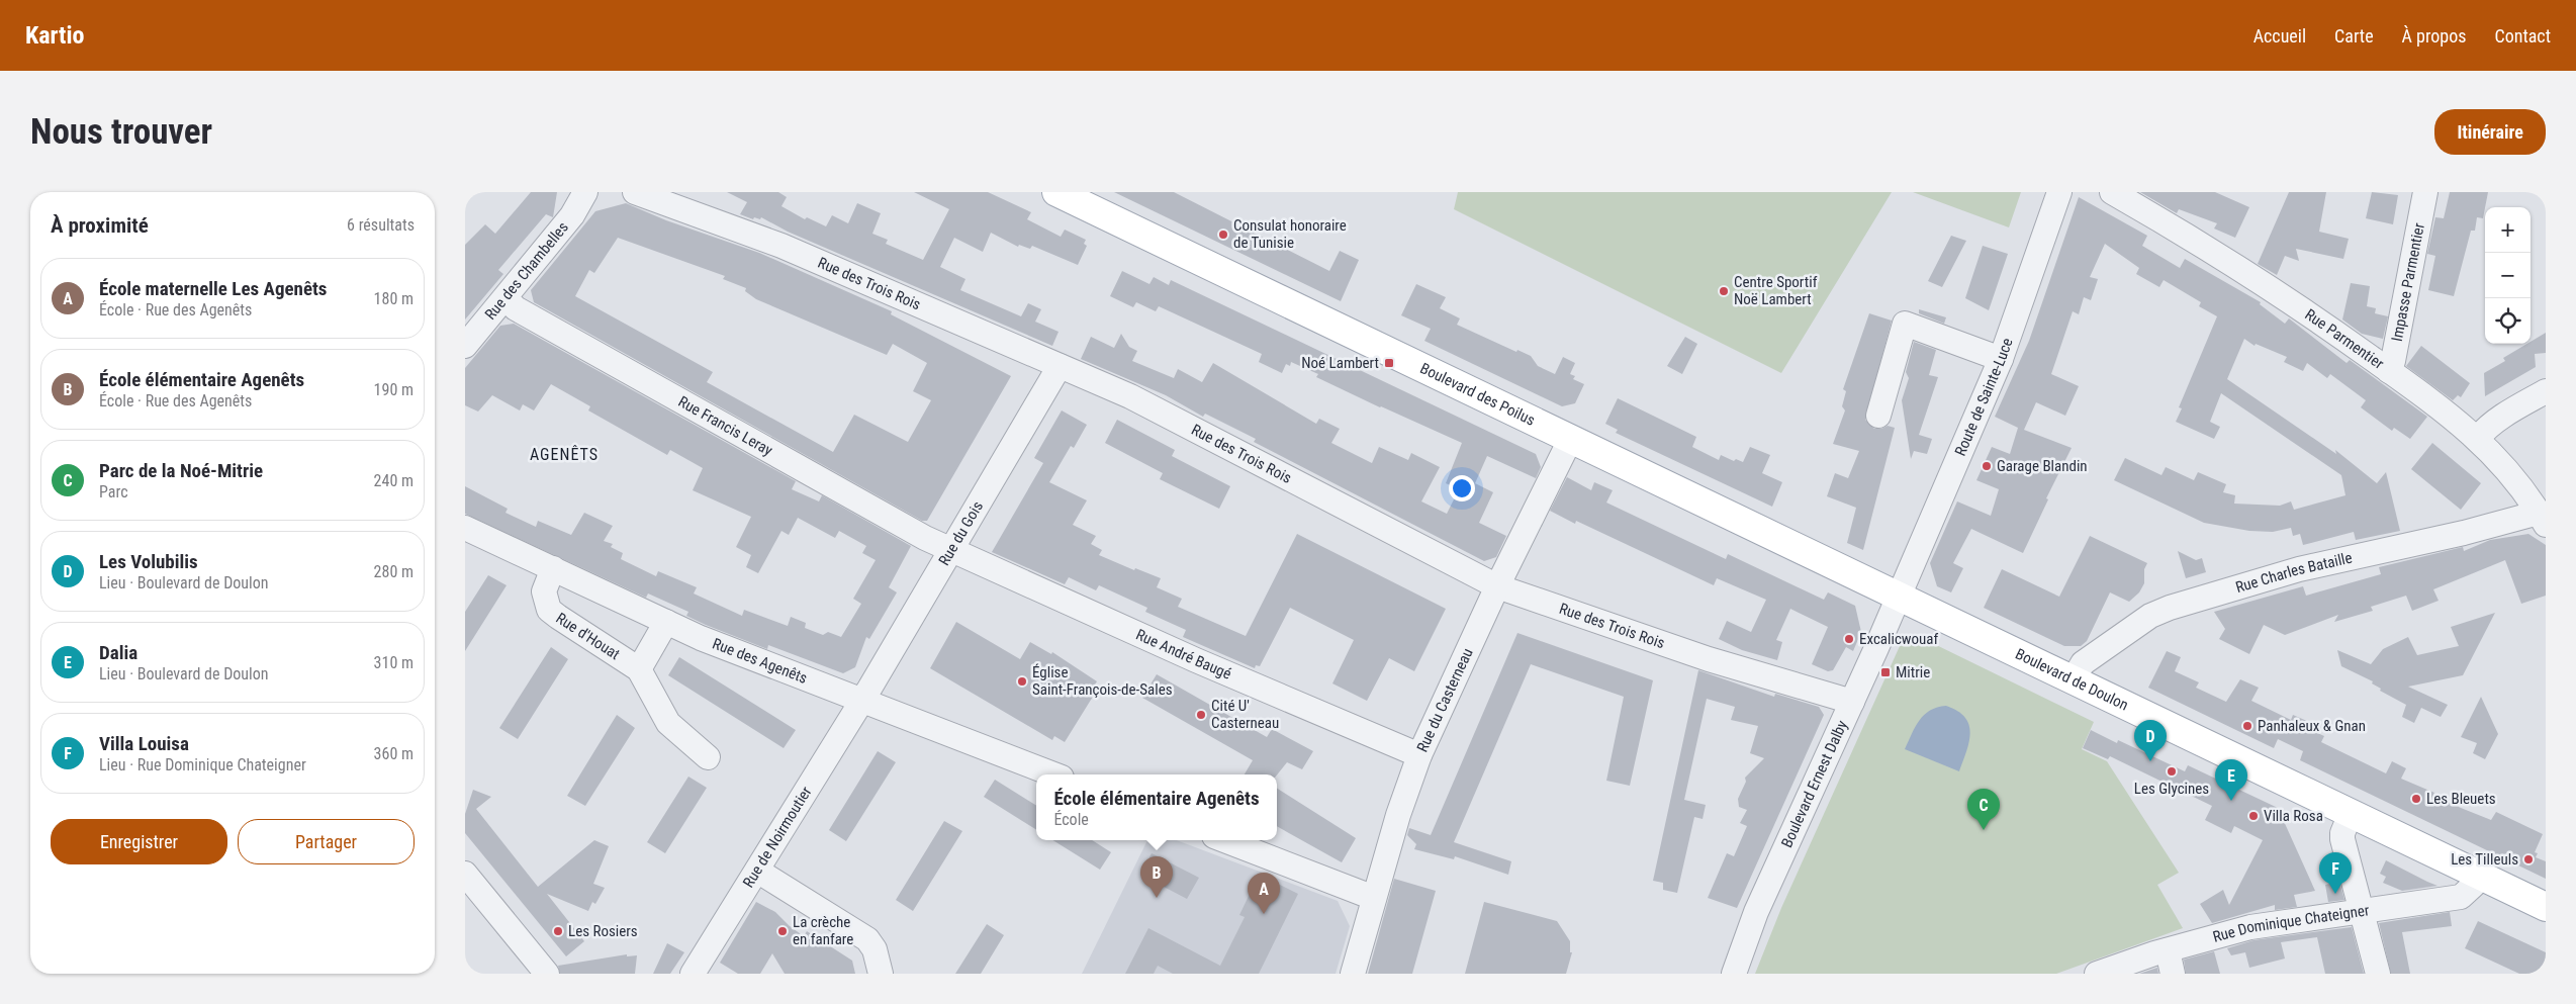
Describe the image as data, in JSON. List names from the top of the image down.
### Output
{
  "streets": {
    "main road": ["Boulevard des Poilus", "Boulevard de Doulon"],
    "street": [
      "Rue des Chambelles",
      "Impasse Parmentier",
      "Rue des Trois Rois",
      "Rue Parmentier",
      "Route de Sainte-Luce",
      "Rue Francis Leray",
      "Rue du Gois",
      "Rue Charles Bataille",
      "Rue d'Houat",
      "Rue André Baugé",
      "Rue des Agenêts",
      "Rue du Casterneau",
      "Boulevard Ernest Dalby",
      "Rue de Noirmoutier",
      "Rue Dominique Chateigner"
    ]
  },
  "crossings": [
    ["Rue des Chambelles", "Rue Francis Leray"],
    ["Impasse Parmentier", "Rue Parmentier"],
    ["Rue des Trois Rois", "Rue du Gois"],
    ["Rue des Trois Rois", "Rue du Casterneau"],
    ["Rue des Trois Rois", "Boulevard Ernest Dalby"],
    ["Rue Parmentier", "Rue Charles Bataille"],
    ["Boulevard des Poilus", "Route de Sainte-Luce"],
    ["Boulevard des Poilus", "Boulevard de Doulon"],
    ["Boulevard des Poilus", "Rue du Casterneau"],
    ["Boulevard des Poilus", "Boulevard Ernest Dalby"],
    ["Route de Sainte-Luce", "Boulevard de Doulon"],
    ["Route de Sainte-Luce", "Boulevard Ernest Dalby"],
    ["Rue Francis Leray", "Rue du Gois"],
    ["Rue Francis Leray", "Rue André Baugé"],
    ["Rue du Gois", "Rue André Baugé"],
    ["Rue du Gois", "Rue des Agenêts"],
    ["Rue du Gois", "Rue de Noirmoutier"],
    ["Rue Charles Bataille", "Boulevard de Doulon"],
    ["Rue d'Houat", "Rue des Agenêts"],
    ["Rue André Baugé", "Rue du Casterneau"],
    ["Rue des Agenêts", "Rue de Noirmoutier"],
    ["Boulevard de Doulon", "Boulevard Ernest Dalby"],
    ["Boulevard de Doulon", "Rue Dominique Chateigner"]
  ],
  "districts": ["AGENÊTS"],
  "places": {
    "other": [
      "Consulat honoraire de Tunisie",
      "Centre Sportif Noë Lambert",
      "Garage Blandin",
      "Excalicwouaf",
      "Église Saint-François-de-Sales",
      "Cité U' Casterneau",
      "Panhaleux & Gnan",
      "Les Glycines",
      "Les Bleuets",
      "Villa Rosa",
      "Les Tilleuls",
      "Les Rosiers",
      "La crèche en fanfare"
    ],
    "transit": ["Noé Lambert", "Mitrie"]
  },
  "page": {
    "header": "Kartio",
    "nav": [
      "Accueil",
      "Carte",
      "À propos",
      "Contact"
    ],
    "buttons": [
      "Itinéraire",
      ["Enregistrer", "Partager"]
    ],
    "title": "Nous trouver",
    "heading": ["À proximité", "6 résultats"],
    "map_buttons": ["+", "−"],
    "list": [
      {
        "mark": "A",
        "name": "École maternelle Les Agenêts",
        "note": "École · Rue des Agenêts",
        "value": "180 m"
      },
      {
        "mark": "B",
        "name": "École élémentaire Agenêts",
        "note": "École · Rue des Agenêts",
        "value": "190 m"
      },
      {
        "mark": "C",
        "name": "Parc de la Noé-Mitrie",
        "note": "Parc",
        "value": "240 m"
      },
      {
        "mark": "D",
        "name": "Les Volubilis",
        "note": "Lieu · Boulevard de Doulon",
        "value": "280 m"
      },
      {
        "mark": "E",
        "name": "Dalia",
        "note": "Lieu · Boulevard de Doulon",
        "value": "310 m"
      },
      {
        "mark": "F",
        "name": "Villa Louisa",
        "note": "Lieu · Rue Dominique Chateigner",
        "value": "360 m"
      }
    ],
    "pins": [
      "D",
      "E",
      "C",
      "F",
      "B",
      "A"
    ],
    "popup": ["École élémentaire Agenêts", "École"]
  }
}
